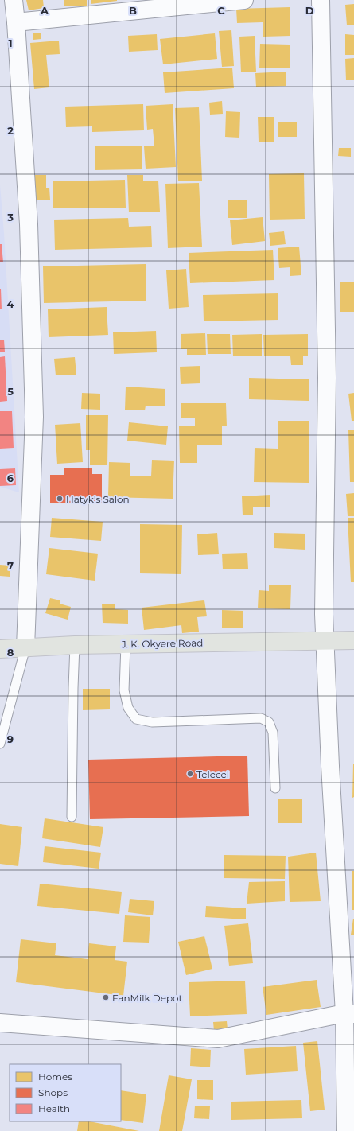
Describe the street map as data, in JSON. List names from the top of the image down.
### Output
{
  "streets": {
    "main road": ["J. K. Okyere Road"]
  },
  "places": ["Hatyk's Salon", "Telecel", "FanMilk Depot"],
  "legend": ["Homes", "Shops", "Health"],
  "grid": {
    "columns": [
      "A",
      "B",
      "C",
      "D"
    ],
    "rows": [
      "1",
      "2",
      "3",
      "4",
      "5",
      "6",
      "7",
      "8",
      "9"
    ]
  }
}
